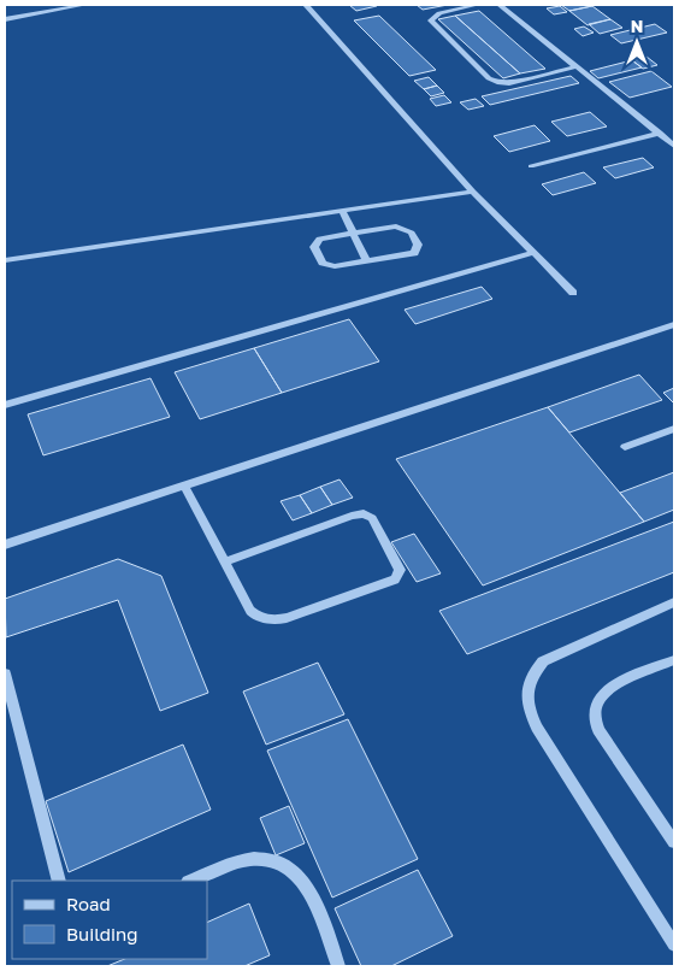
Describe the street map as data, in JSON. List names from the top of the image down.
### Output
{
  "legend": ["Road", "Building"],
  "north": "top"
}
